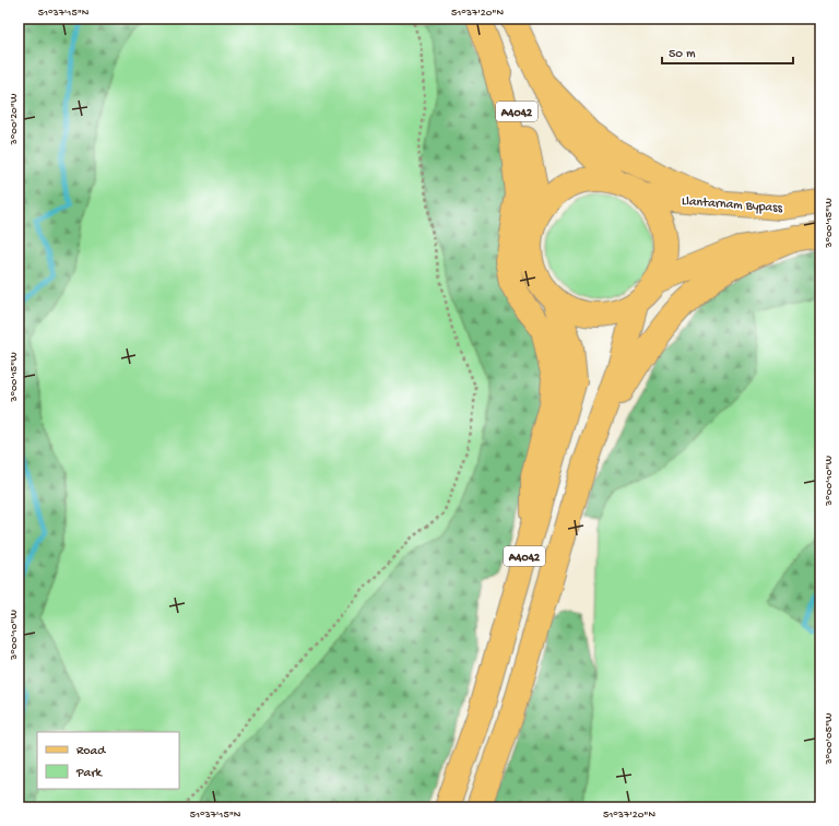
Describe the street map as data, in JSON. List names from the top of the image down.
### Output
{
  "streets": {
    "main road": ["A4042", "Llantarnam Bypass"]
  },
  "crossings": [
    ["A4042", "Llantarnam Bypass"]
  ],
  "legend": ["Road", "Park"],
  "scale_bar": "50 m",
  "coordinates": [
    "51°37'15\"N",
    "51°37'20\"N",
    "3°00'20\"W",
    "3°00'15\"W",
    "3°00'10\"W",
    "3°00'05\"W"
  ]
}
